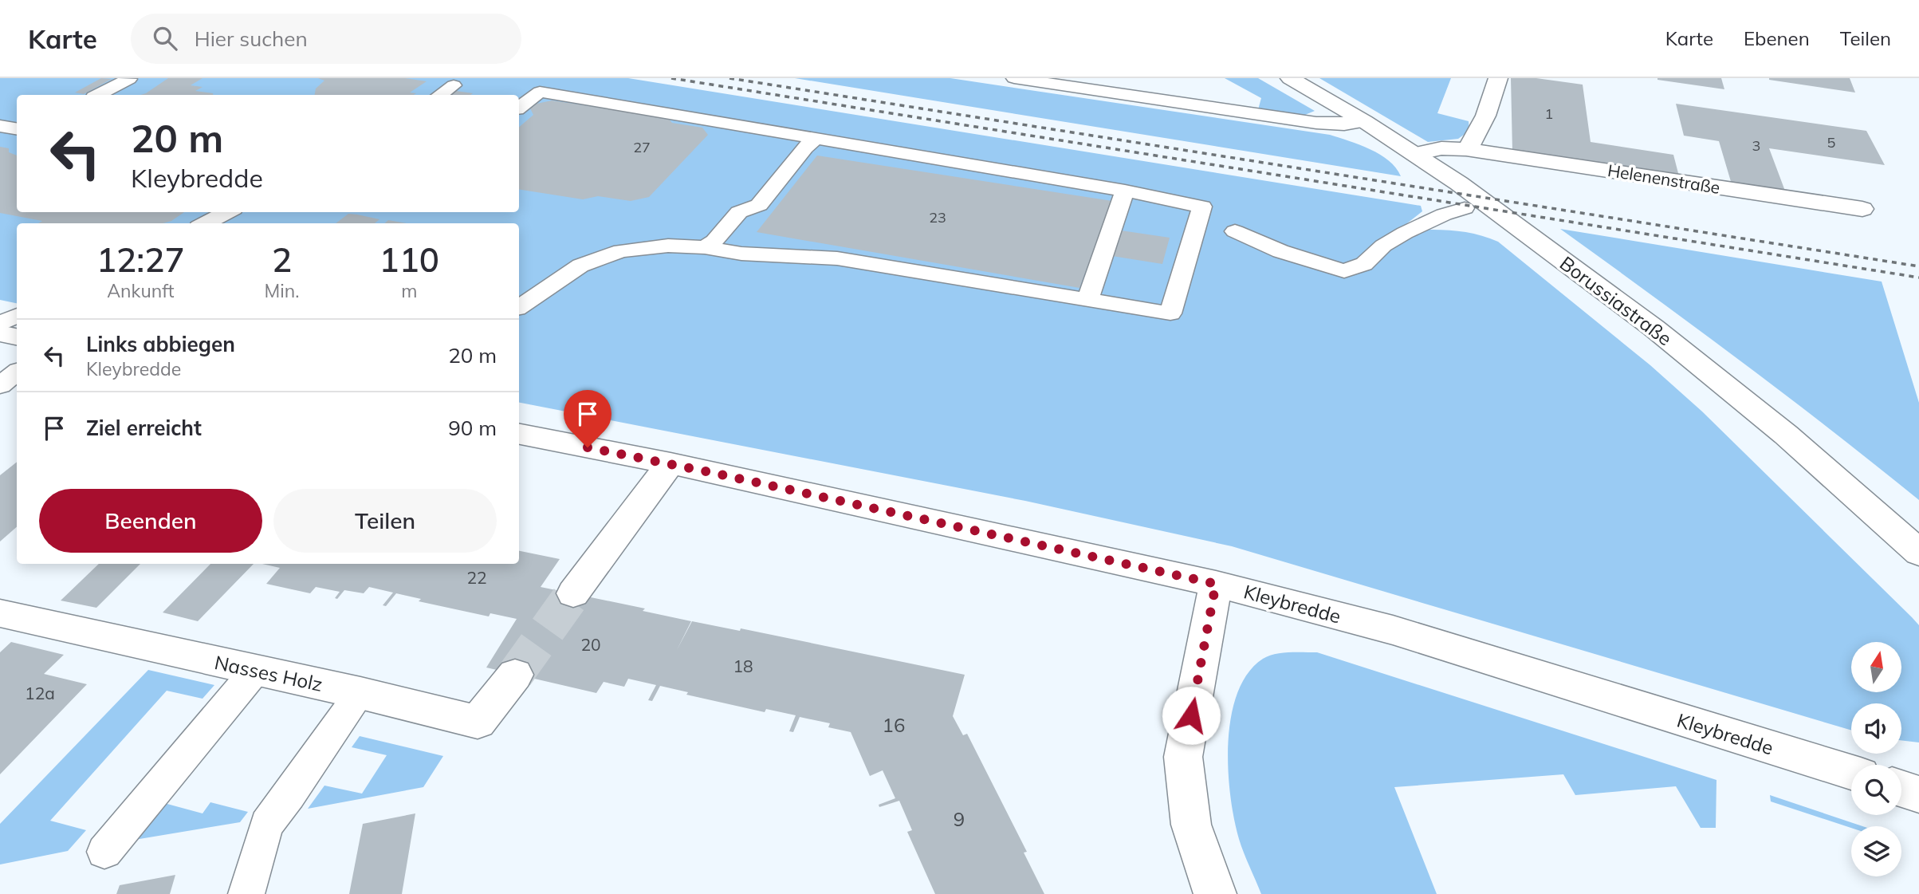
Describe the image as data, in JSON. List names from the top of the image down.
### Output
{
  "streets": {
    "street": [
      "Helenenstraße",
      "Borussiastraße",
      "Kleybredde",
      "Nasses Holz"
    ]
  },
  "crossings": [
    ["Helenenstraße", "Borussiastraße"]
  ],
  "house_numbers": [
    "1",
    "5",
    "3",
    "27",
    "23",
    "22",
    "20",
    "18",
    "12a",
    "16",
    "9"
  ],
  "north": "top",
  "page": {
    "header": "Karte",
    "search": "Hier suchen",
    "nav": ["Karte", "Ebenen", "Teilen"],
    "turn": ["20 m", "Kleybredde"],
    "eta": [
      "12:27",
      "Ankunft",
      "2",
      "Min.",
      "110",
      "m"
    ],
    "list": [
      {
        "name": "Links abbiegen",
        "note": "Kleybredde",
        "value": "20 m"
      },
      {
        "name": "Ziel erreicht",
        "value": "90 m"
      }
    ],
    "buttons": ["Beenden", "Teilen"]
  }
}
